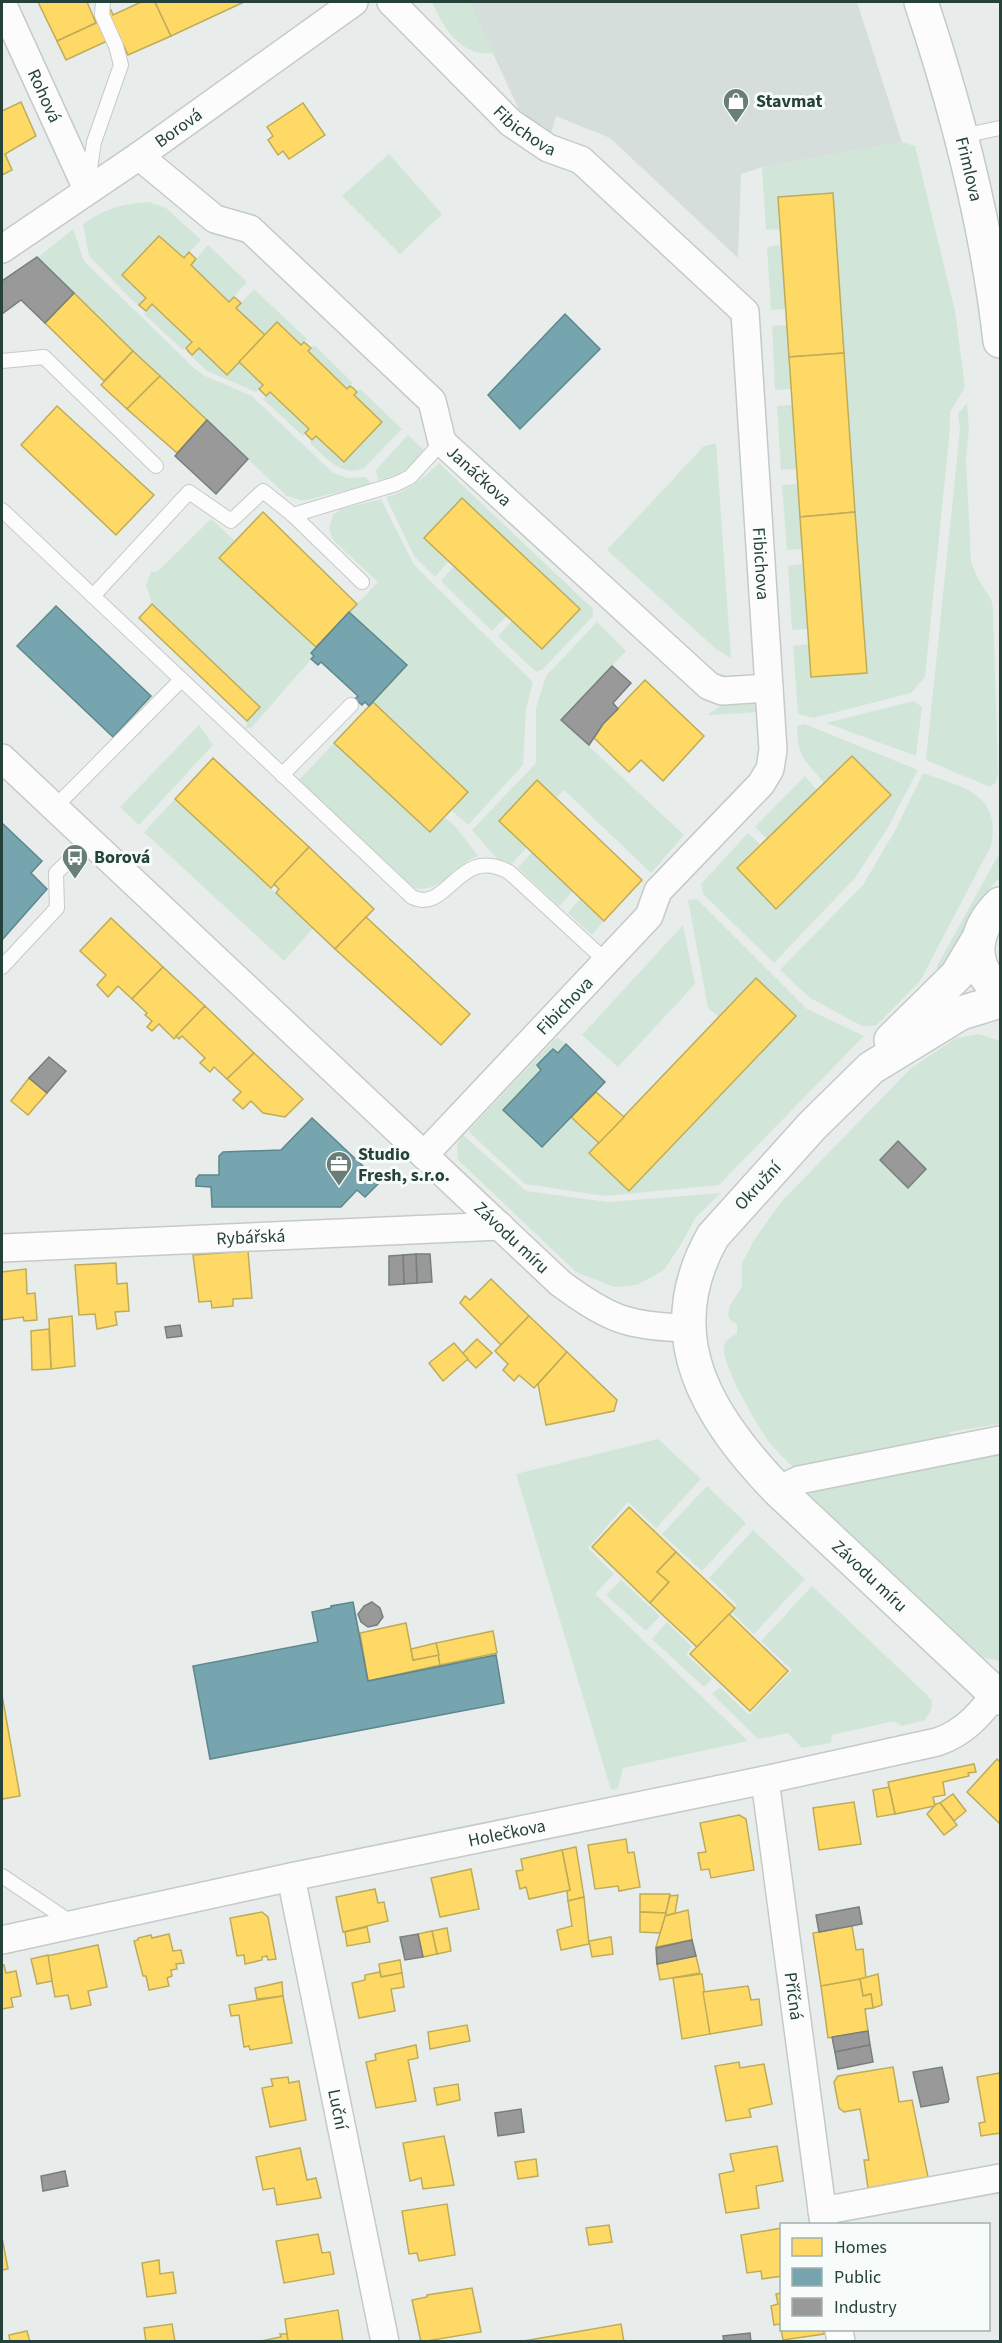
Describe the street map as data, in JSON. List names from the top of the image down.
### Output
{
  "streets": {
    "main road": ["Frimlova", "Okružní", "Závodu míru"],
    "street": [
      "Rohová",
      "Borová",
      "Fibichova",
      "Janáčkova",
      "Rybářská",
      "Holečkova",
      "Příčná",
      "Luční"
    ]
  },
  "crossings": [
    ["Rohová", "Borová"],
    ["Borová", "Janáčkova"],
    ["Fibichova", "Janáčkova"],
    ["Fibichova", "Závodu míru"],
    ["Okružní", "Závodu míru"],
    ["Rybářská", "Závodu míru"],
    ["Závodu míru", "Holečkova"],
    ["Holečkova", "Příčná"],
    ["Holečkova", "Luční"]
  ],
  "places": {
    "shop": ["Stavmat"],
    "bus stop": ["Borová"],
    "office": ["Studio Fresh, s.r.o."]
  },
  "legend": ["Homes", "Public", "Industry"]
}
